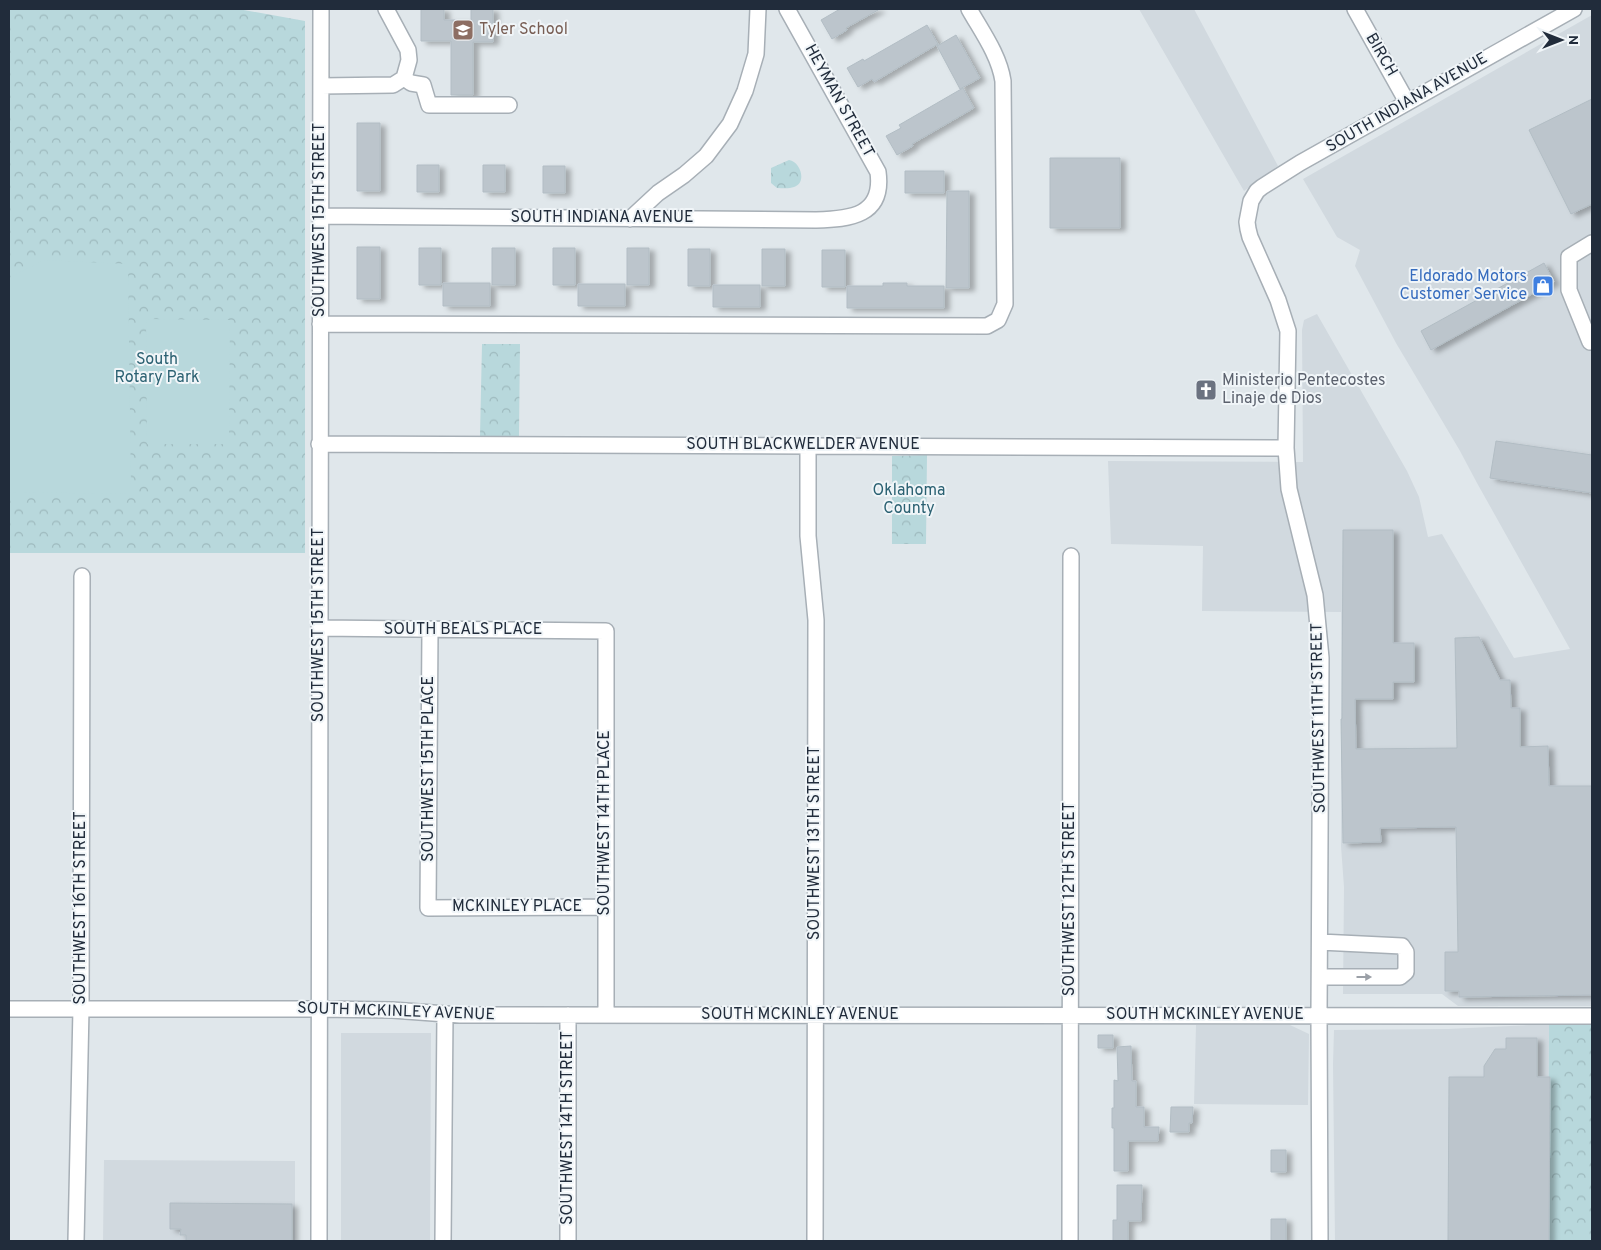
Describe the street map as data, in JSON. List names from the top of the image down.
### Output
{
  "streets": {
    "street": [
      "BIRCH",
      "HEYMAN STREET",
      "SOUTH INDIANA AVENUE",
      "SOUTHWEST 15TH STREET",
      "SOUTH BLACKWELDER AVENUE",
      "SOUTH BEALS PLACE",
      "SOUTHWEST 11TH STREET",
      "SOUTHWEST 15TH PLACE",
      "SOUTHWEST 14TH PLACE",
      "SOUTHWEST 13TH STREET",
      "SOUTHWEST 12TH STREET",
      "MCKINLEY PLACE",
      "SOUTHWEST 16TH STREET",
      "SOUTH MCKINLEY AVENUE",
      "SOUTHWEST 14TH STREET"
    ]
  },
  "crossings": [
    ["BIRCH", "SOUTH INDIANA AVENUE"],
    ["HEYMAN STREET", "SOUTH INDIANA AVENUE"],
    ["SOUTH INDIANA AVENUE", "SOUTHWEST 15TH STREET"],
    ["SOUTH INDIANA AVENUE", "SOUTHWEST 11TH STREET"],
    ["SOUTHWEST 15TH STREET", "SOUTH BLACKWELDER AVENUE"],
    ["SOUTHWEST 15TH STREET", "SOUTH BEALS PLACE"],
    ["SOUTHWEST 15TH STREET", "SOUTH MCKINLEY AVENUE"],
    ["SOUTH BLACKWELDER AVENUE", "SOUTHWEST 11TH STREET"],
    ["SOUTH BLACKWELDER AVENUE", "SOUTHWEST 13TH STREET"],
    ["SOUTH BEALS PLACE", "SOUTHWEST 15TH PLACE"],
    ["SOUTH BEALS PLACE", "SOUTHWEST 14TH PLACE"],
    ["SOUTHWEST 11TH STREET", "SOUTH MCKINLEY AVENUE"],
    ["SOUTHWEST 15TH PLACE", "MCKINLEY PLACE"],
    ["SOUTHWEST 14TH PLACE", "MCKINLEY PLACE"],
    ["SOUTHWEST 14TH PLACE", "SOUTH MCKINLEY AVENUE"],
    ["SOUTHWEST 13TH STREET", "SOUTH MCKINLEY AVENUE"],
    ["SOUTHWEST 12TH STREET", "SOUTH MCKINLEY AVENUE"],
    ["SOUTHWEST 16TH STREET", "SOUTH MCKINLEY AVENUE"],
    ["SOUTH MCKINLEY AVENUE", "SOUTHWEST 14TH STREET"]
  ],
  "parks": ["South Rotary Park", "Oklahoma County"],
  "places": {
    "school or university": ["Tyler School"],
    "shop": ["Eldorado Motors Customer Service"],
    "church": ["Ministerio Pentecostes Linaje de Dios"]
  },
  "north": "right"
}
